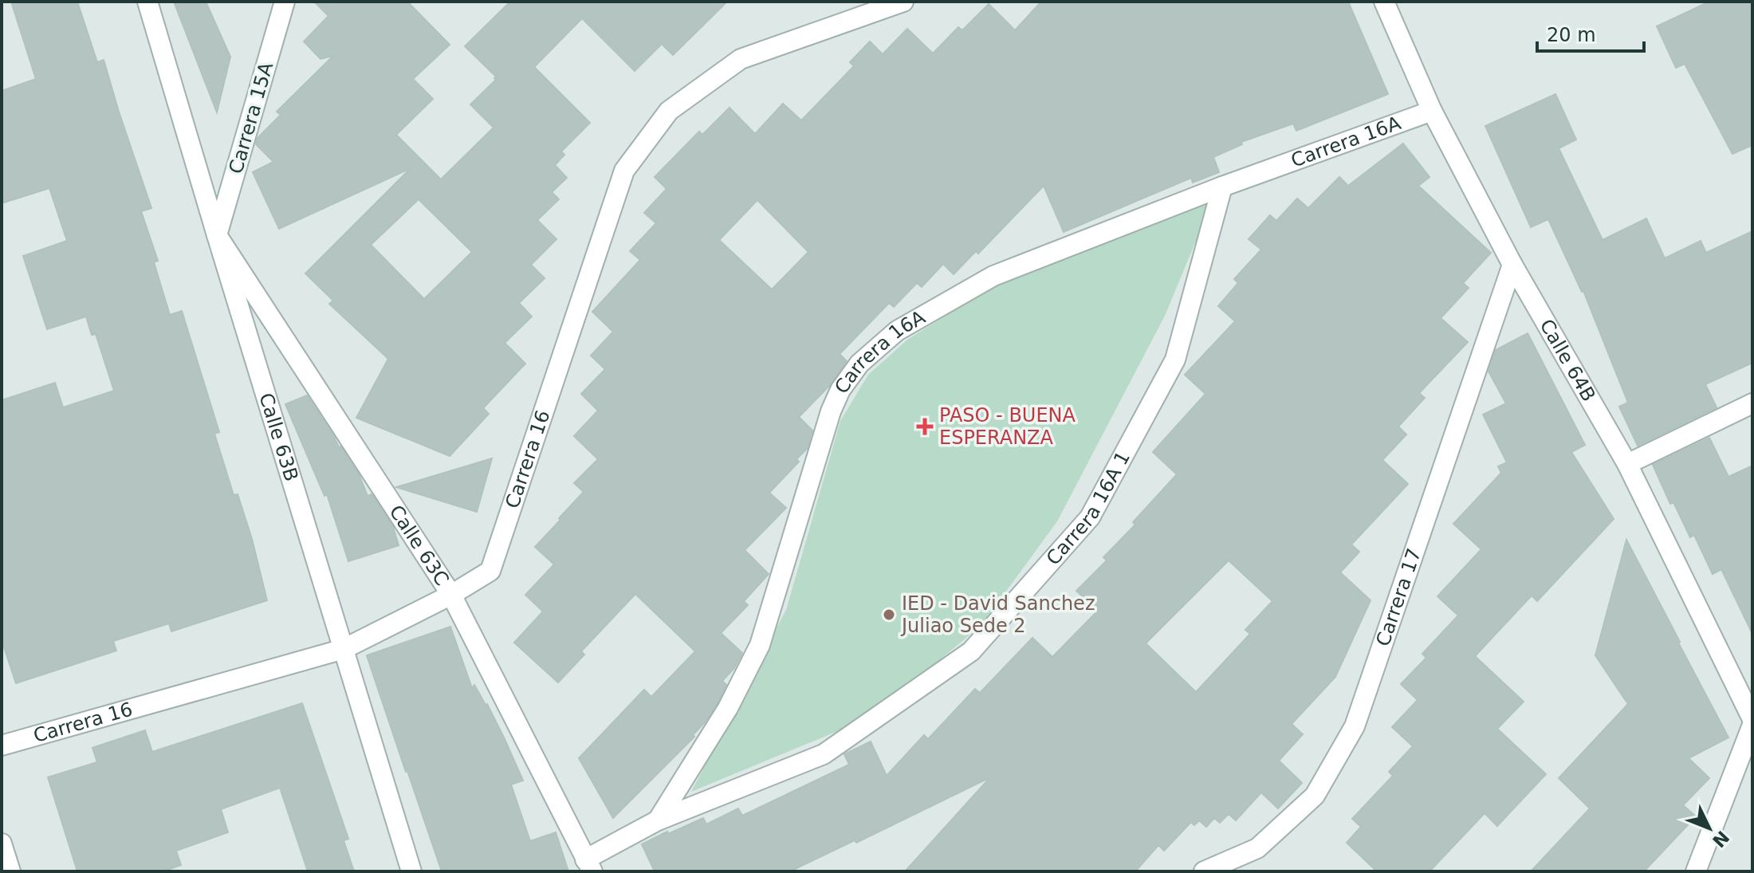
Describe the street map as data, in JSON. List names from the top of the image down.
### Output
{
  "streets": {
    "street": [
      "Carrera 15A",
      "Carrera 16A",
      "Calle 64B",
      "Calle 63B",
      "Carrera 16",
      "Carrera 16A 1",
      "Calle 63C",
      "Carrera 17"
    ]
  },
  "crossings": [
    ["Carrera 15A", "Calle 63B"],
    ["Carrera 15A", "Calle 63C"],
    ["Carrera 16A", "Calle 64B"],
    ["Carrera 16A", "Carrera 16A 1"],
    ["Carrera 16A", "Calle 63C"],
    ["Calle 64B", "Carrera 17"],
    ["Calle 63B", "Carrera 16"],
    ["Calle 63B", "Calle 63C"],
    ["Carrera 16", "Calle 63C"]
  ],
  "places": {
    "health": ["PASO - BUENA ESPERANZA"],
    "other": ["IED - David Sanchez Juliao Sede 2"]
  },
  "scale_bar": "20 m",
  "north": "bottom right"
}
